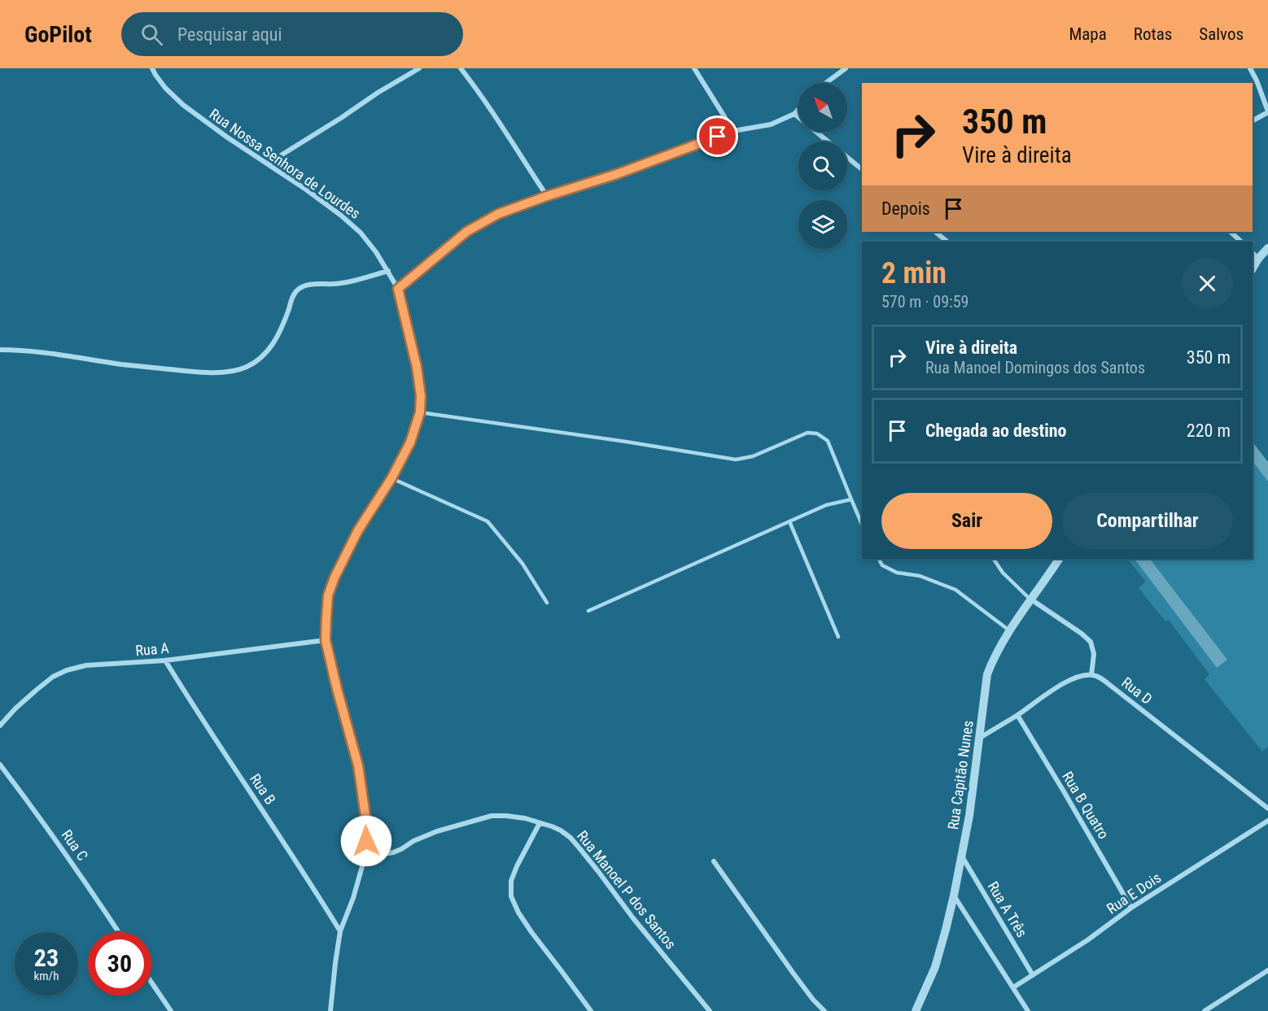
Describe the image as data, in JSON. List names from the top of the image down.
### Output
{
  "streets": {
    "street": [
      "Rua Nossa Senhora de Lourdes",
      "Rua A",
      "Rua D",
      "Rua Capitão Nunes",
      "Rua B",
      "Rua B Quatro",
      "Rua C",
      "Rua Manoel P dos Santos",
      "Rua E Dois",
      "Rua A Três"
    ]
  },
  "crossings": [
    ["Rua Nossa Senhora de Lourdes", "Rua A"],
    ["Rua Nossa Senhora de Lourdes", "Rua B"],
    ["Rua Nossa Senhora de Lourdes", "Rua Manoel P dos Santos"],
    ["Rua A", "Rua B"],
    ["Rua Capitão Nunes", "Rua A Três"],
    ["Rua B Quatro", "Rua E Dois"],
    ["Rua E Dois", "Rua A Três"]
  ],
  "north": "top left",
  "page": {
    "header": "GoPilot",
    "search": "Pesquisar aqui",
    "nav": ["Mapa", "Rotas", "Salvos"],
    "turn": ["350 m", "Vire à direita"],
    "then": "Depois",
    "heading": ["2 min", "570 m · 09:59"],
    "list": [
      {
        "name": "Vire à direita",
        "note": "Rua Manoel Domingos dos Santos",
        "value": "350 m"
      },
      {
        "name": "Chegada ao destino",
        "value": "220 m"
      }
    ],
    "buttons": ["Sair", "Compartilhar"],
    "speed": "23 km/h",
    "limit": "30"
  }
}
